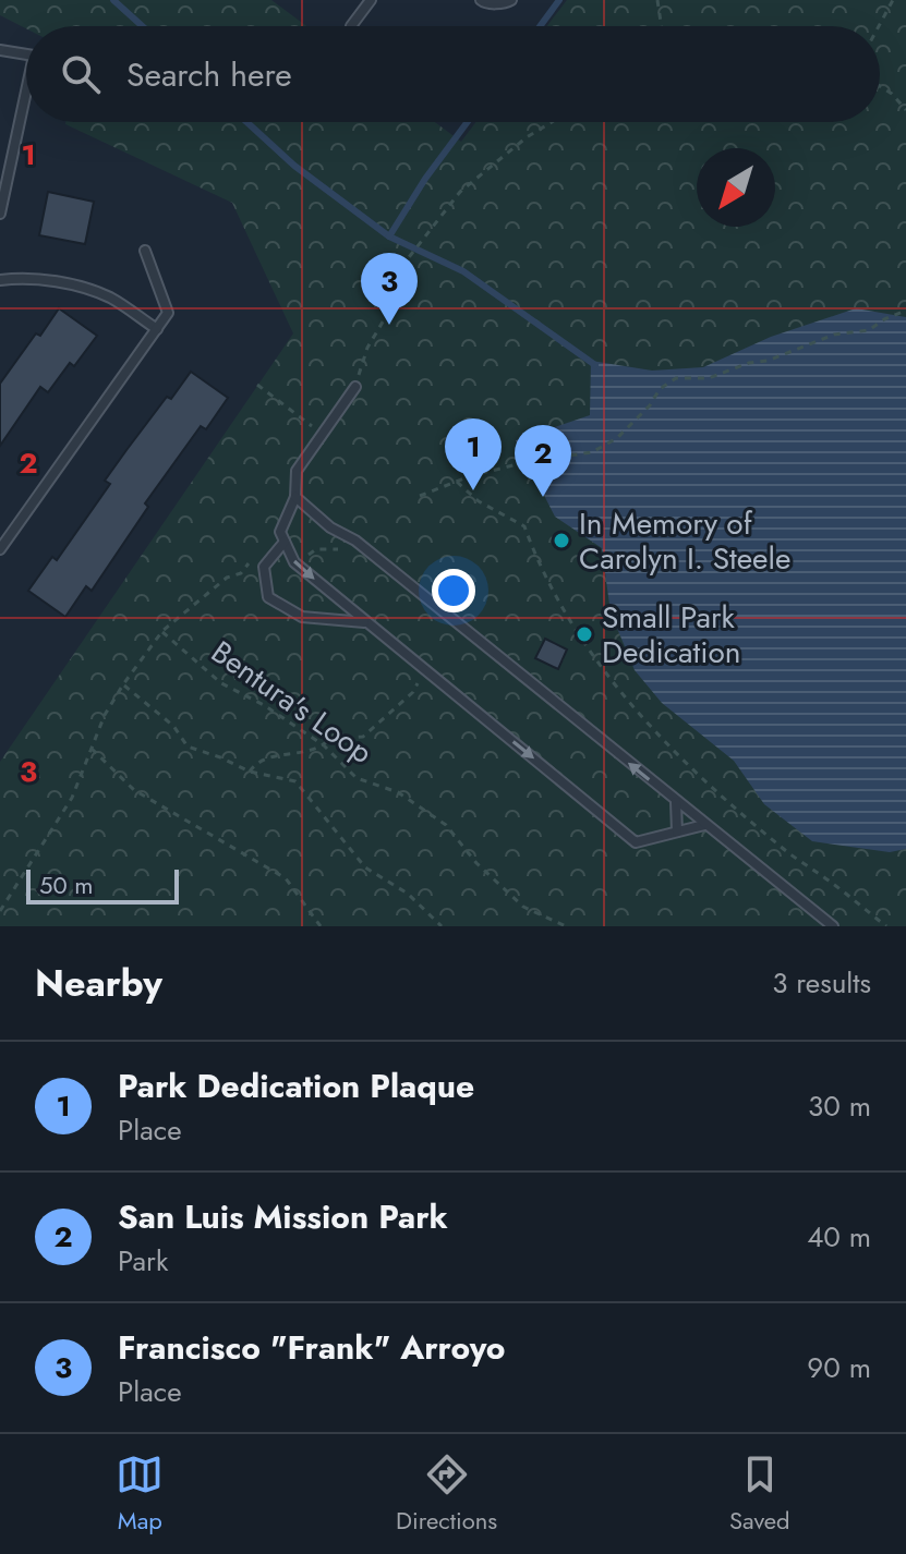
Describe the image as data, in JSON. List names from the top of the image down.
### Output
{
  "streets": {
    "path": ["Bentura's Loop"]
  },
  "places": ["In Memory of Carolyn I. Steele", "Small Park Dedication"],
  "scale_bar": "50 m",
  "north": "bottom left",
  "page": {
    "search": "Search here",
    "pins": ["3", "1", "2"],
    "scale": "50 m",
    "heading": ["Nearby", "3 results"],
    "list": [
      {
        "mark": "1",
        "name": "Park Dedication Plaque",
        "note": "Place",
        "value": "30 m"
      },
      {
        "mark": "2",
        "name": "San Luis Mission Park",
        "note": "Park",
        "value": "40 m"
      },
      {
        "mark": "3",
        "name": "Francisco \"Frank\" Arroyo",
        "note": "Place",
        "value": "90 m"
      }
    ],
    "nav": ["Map", "Directions", "Saved"]
  },
  "grid": {
    "rows": ["1", "2", "3"]
  }
}
